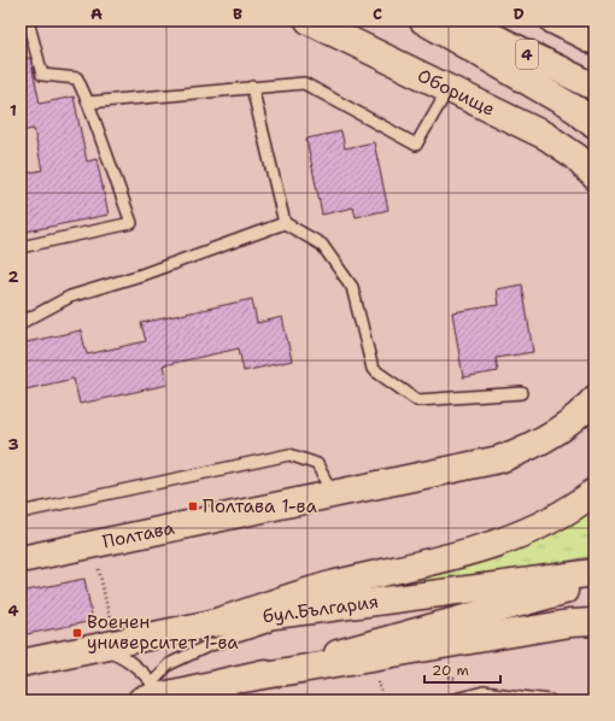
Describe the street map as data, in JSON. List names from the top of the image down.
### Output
{
  "streets": {
    "main road": [
      "4",
      "Оборище",
      "Полтава",
      "бул.България"
    ]
  },
  "places": {
    "transit": ["Полтава 1-ва", "Военен университет 1-ва"]
  },
  "scale_bar": "20 m",
  "grid": {
    "columns": [
      "A",
      "B",
      "C",
      "D"
    ],
    "rows": [
      "1",
      "2",
      "3",
      "4"
    ]
  }
}
